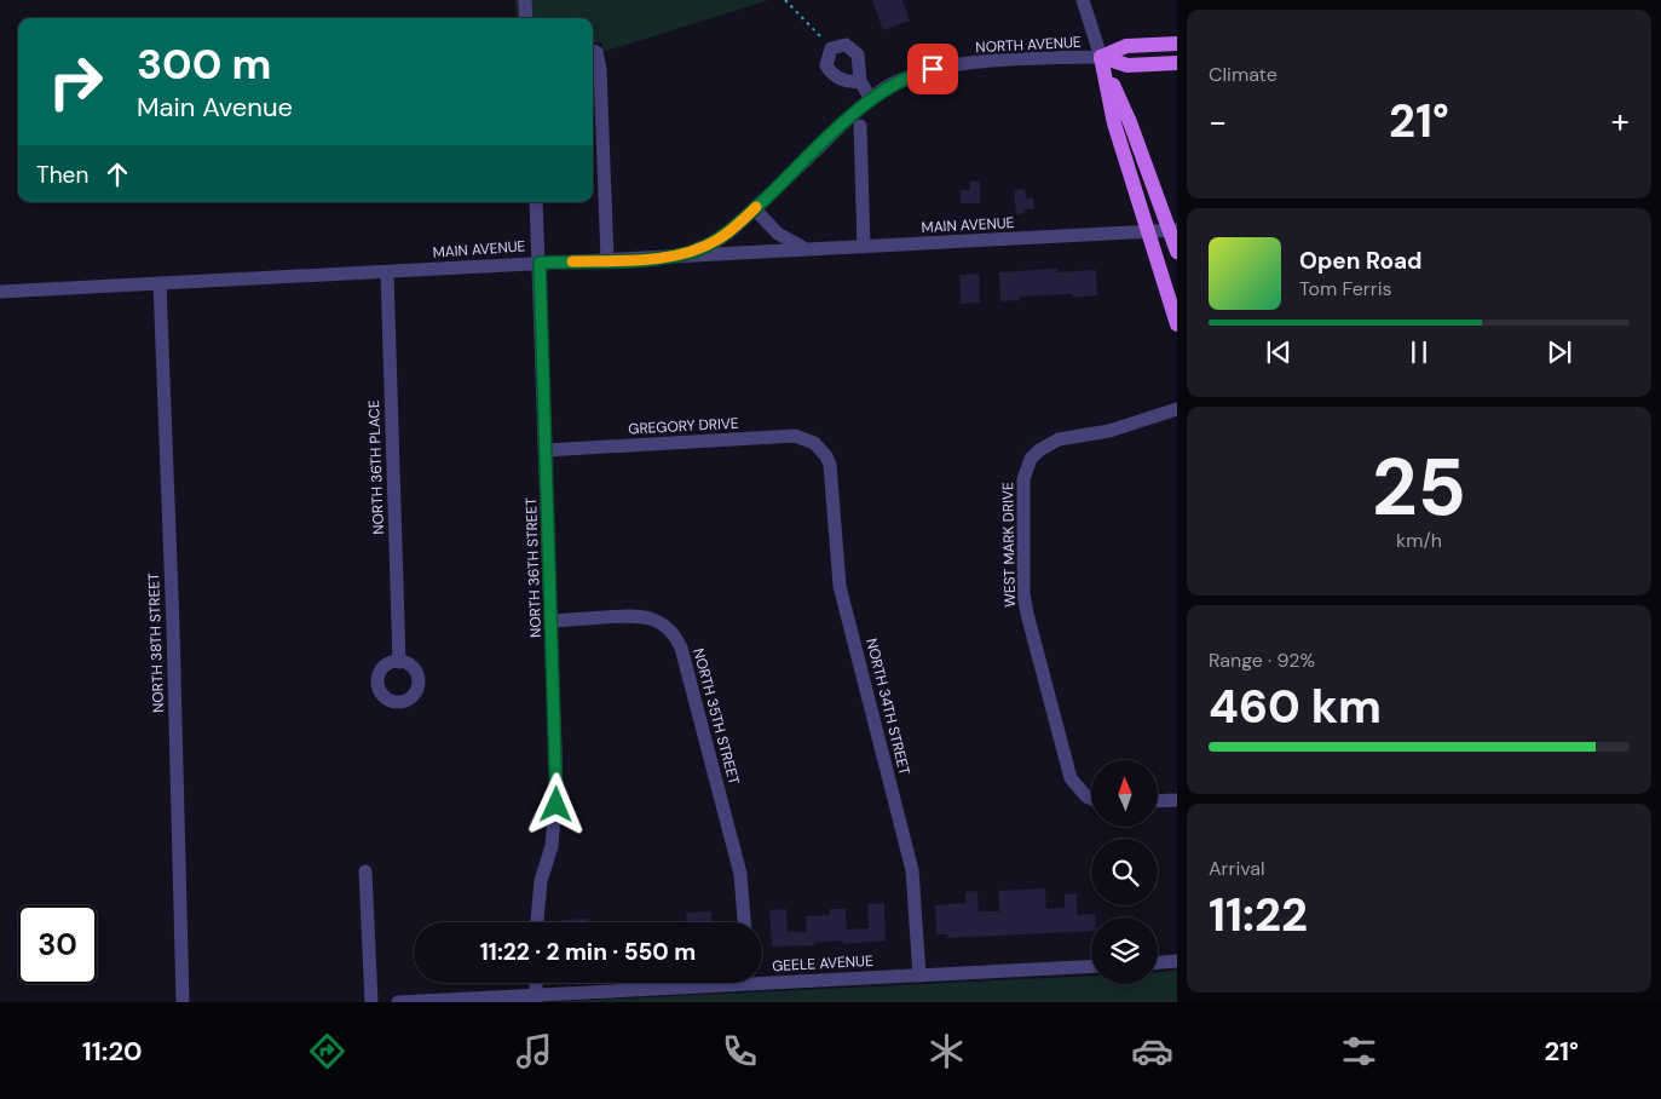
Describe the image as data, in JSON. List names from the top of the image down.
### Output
{
  "streets": {
    "main road": ["NORTH AVENUE"],
    "street": [
      "MAIN AVENUE",
      "GREGORY DRIVE",
      "NORTH 36TH PLACE",
      "WEST MARK DRIVE",
      "NORTH 36TH STREET",
      "NORTH 38TH STREET",
      "NORTH 34TH STREET",
      "NORTH 35TH STREET",
      "GEELE AVENUE"
    ]
  },
  "crossings": [
    ["NORTH AVENUE", "MAIN AVENUE"],
    ["MAIN AVENUE", "NORTH 36TH PLACE"],
    ["MAIN AVENUE", "NORTH 36TH STREET"],
    ["MAIN AVENUE", "NORTH 38TH STREET"],
    ["GREGORY DRIVE", "NORTH 36TH STREET"],
    ["GREGORY DRIVE", "NORTH 34TH STREET"],
    ["NORTH 36TH STREET", "NORTH 35TH STREET"],
    ["NORTH 34TH STREET", "GEELE AVENUE"]
  ],
  "north": "top",
  "page": {
    "tile": [
      "Climate",
      ["25", "km/h"],
      ["Range · 92%", "460 km"],
      ["Arrival", "11:22"]
    ],
    "turn": ["300 m", "Main Avenue"],
    "heat": ["−", "21°", "+"],
    "then": "Then",
    "song": ["Open Road", "Tom Ferris"],
    "limit": "30",
    "trip": "11:22 · 2 min · 550 m",
    "tabs": ["11:20", "21°"]
  }
}
